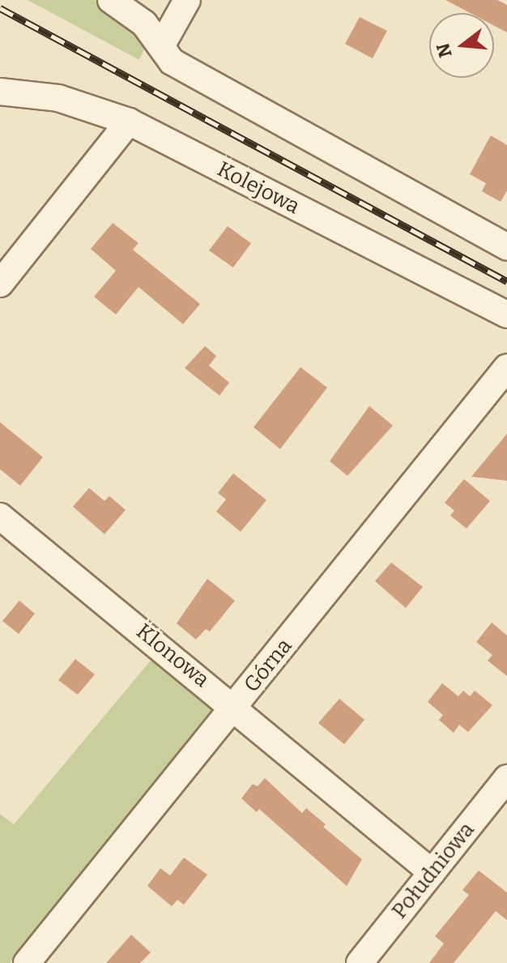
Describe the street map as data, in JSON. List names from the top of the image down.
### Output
{
  "streets": {
    "street": [
      "Kolejowa",
      "Klonowa",
      "Górna",
      "Południowa"
    ]
  },
  "crossings": [
    ["Klonowa", "Górna"],
    ["Klonowa", "Południowa"]
  ],
  "north": "left"
}
